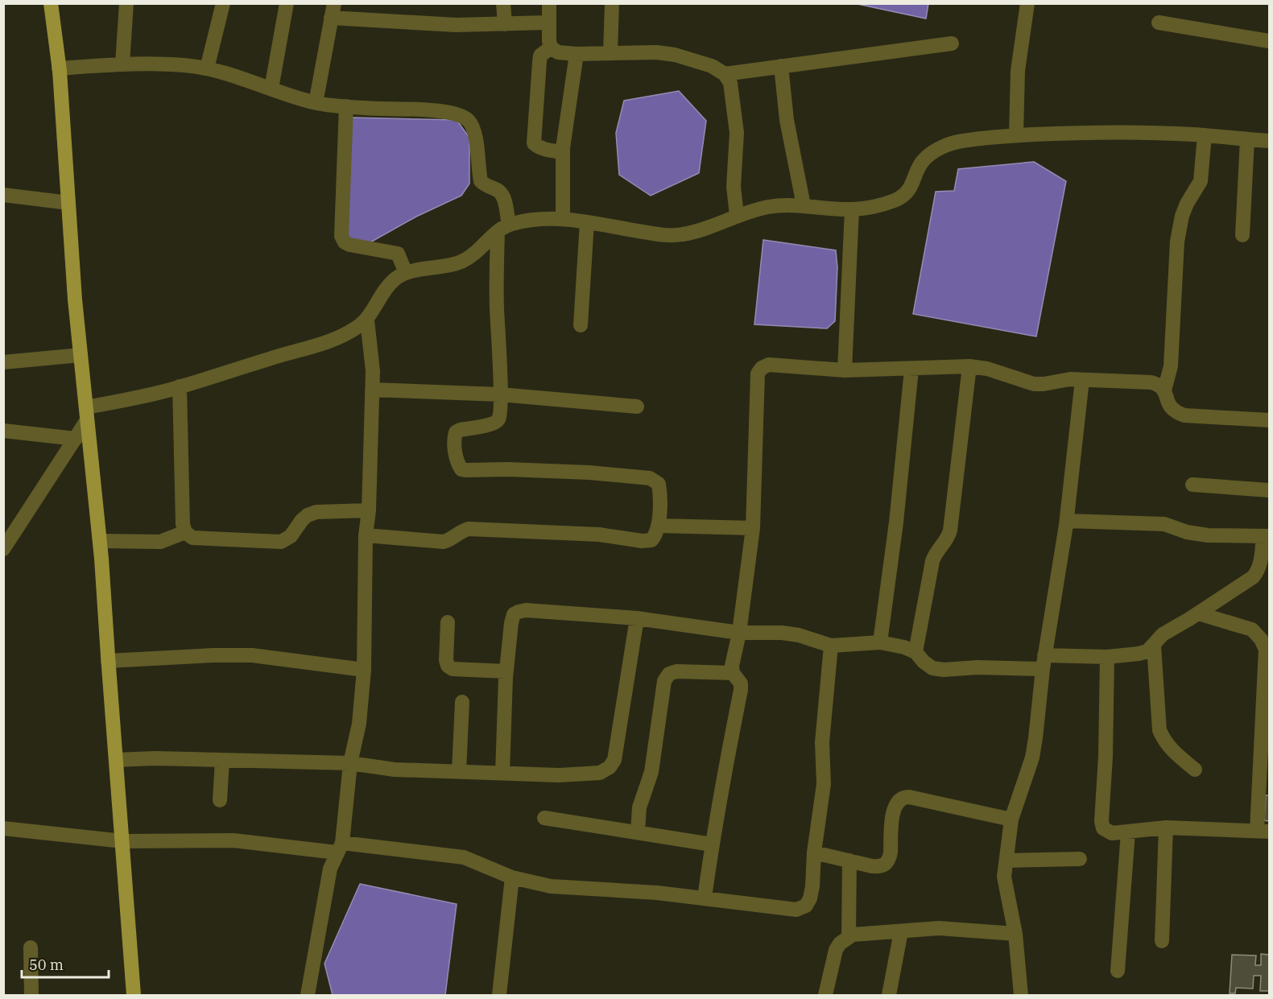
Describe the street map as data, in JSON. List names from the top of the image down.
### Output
{
  "scale_bar": "50 m"
}
